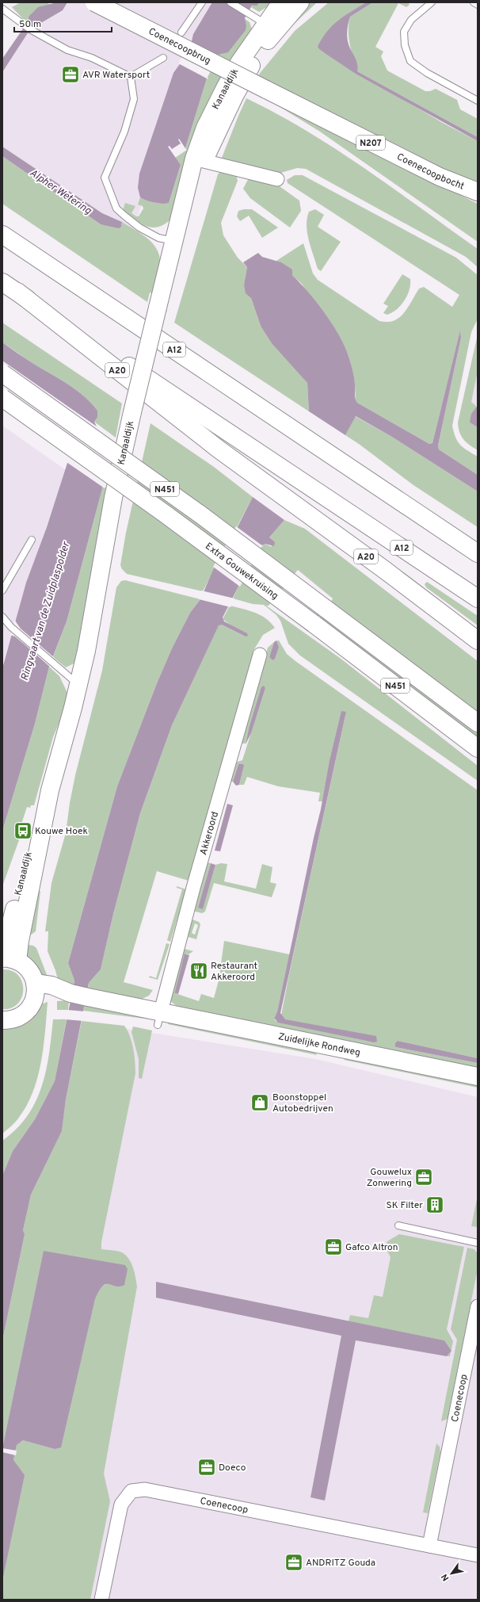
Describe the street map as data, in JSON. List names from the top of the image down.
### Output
{
  "streets": {
    "main road": [
      "Coenecoopbrug",
      "Kanaaldijk",
      "N207",
      "Coenecoopbocht",
      "A12",
      "A20",
      "N451",
      "Extra Gouwekruising",
      "Zuidelijke Rondweg"
    ],
    "street": ["Akkeroord", "Coenecoop"]
  },
  "crossings": [
    ["Coenecoopbrug", "Coenecoopbocht"],
    ["A12", "A20"],
    ["Akkeroord", "Zuidelijke Rondweg"]
  ],
  "water": ["Alpher Wetering", "Ringvaart van de Zuidplaspolder"],
  "places": {
    "office": [
      "AVR Watersport",
      "Gouwelux Zonwering",
      "Gafco Altron",
      "Doeco",
      "ANDRITZ Gouda"
    ],
    "bus stop": ["Kouwe Hoek"],
    "restaurant": ["Restaurant Akkeroord"],
    "shop": ["Boonstoppel Autobedrijven"],
    "building": ["SK Filter"]
  },
  "scale_bar": "50 m",
  "north": "bottom left"
}
